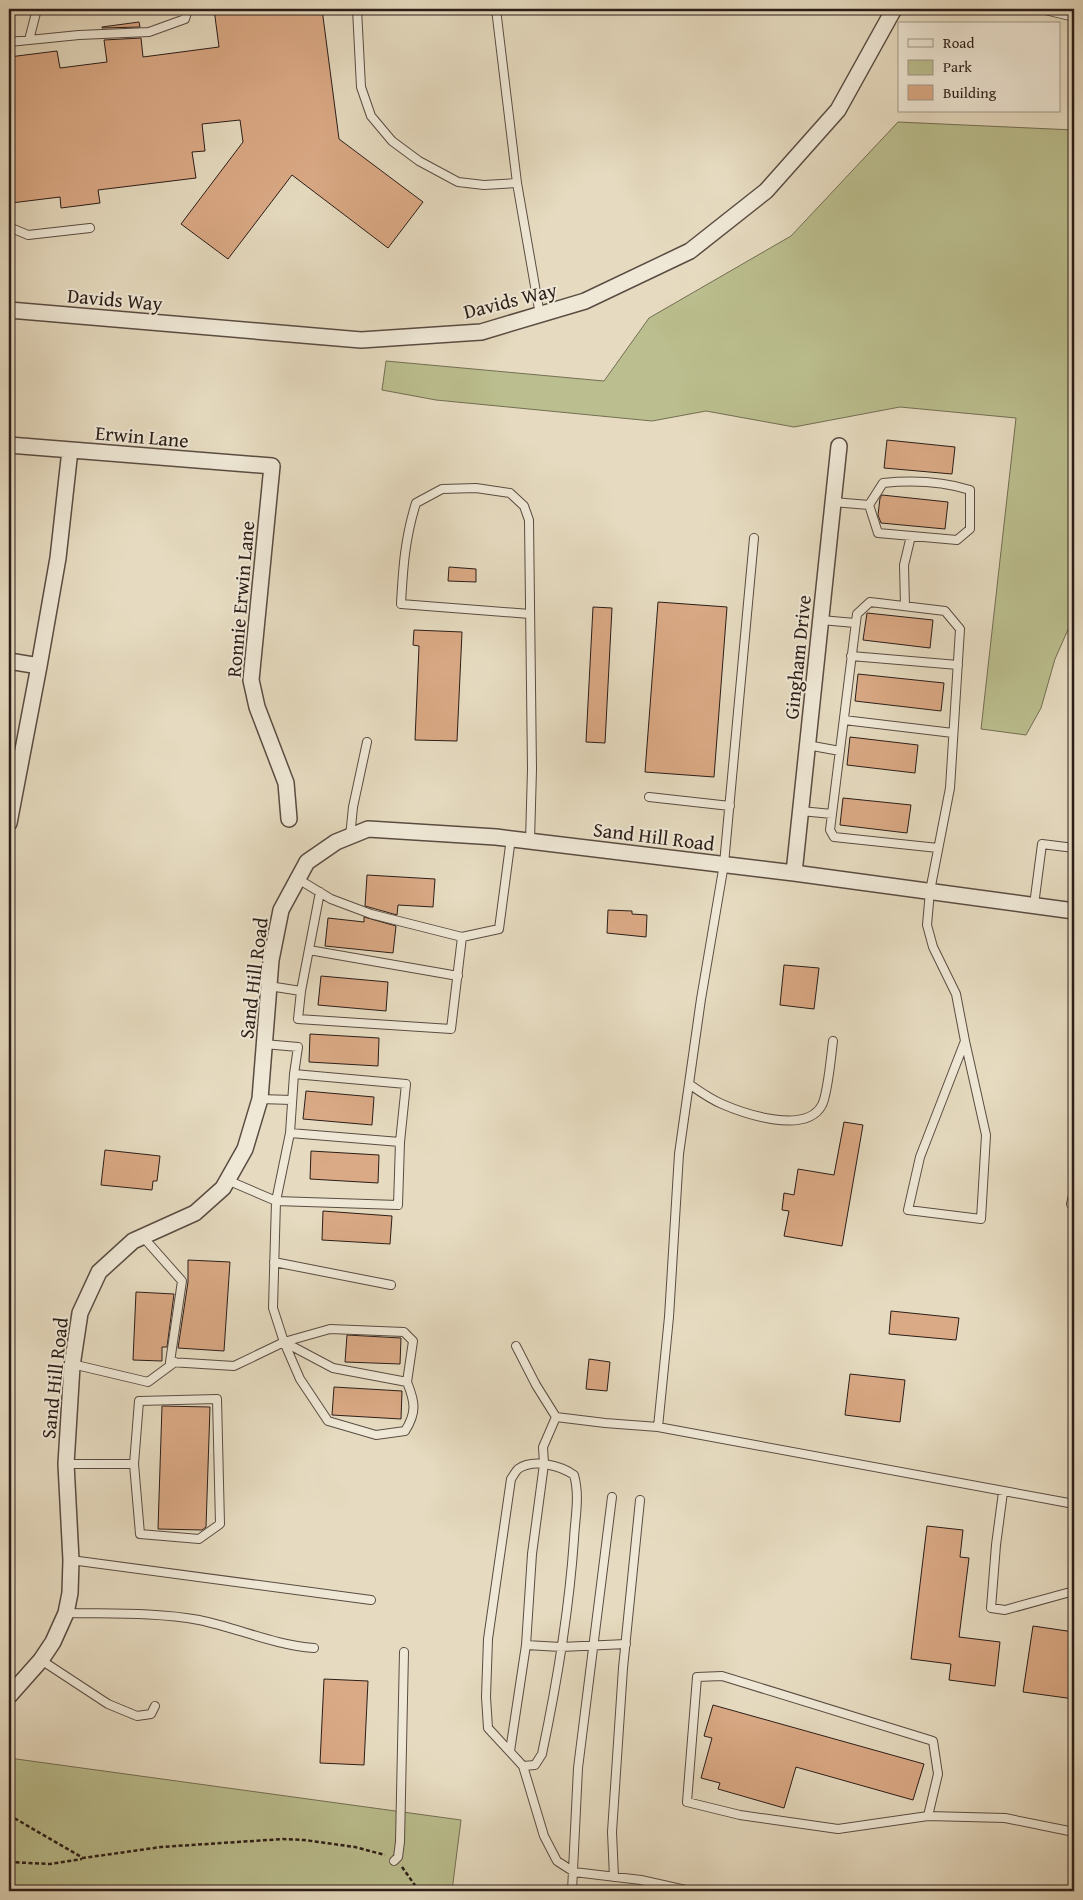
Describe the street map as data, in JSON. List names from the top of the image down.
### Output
{
  "streets": {
    "street": [
      "Davids Way",
      "Erwin Lane",
      "Ronnie Erwin Lane",
      "Gingham Drive",
      "Sand Hill Road"
    ]
  },
  "crossings": [
    ["Erwin Lane", "Ronnie Erwin Lane"],
    ["Gingham Drive", "Sand Hill Road"]
  ],
  "legend": ["Road", "Park", "Building"]
}
